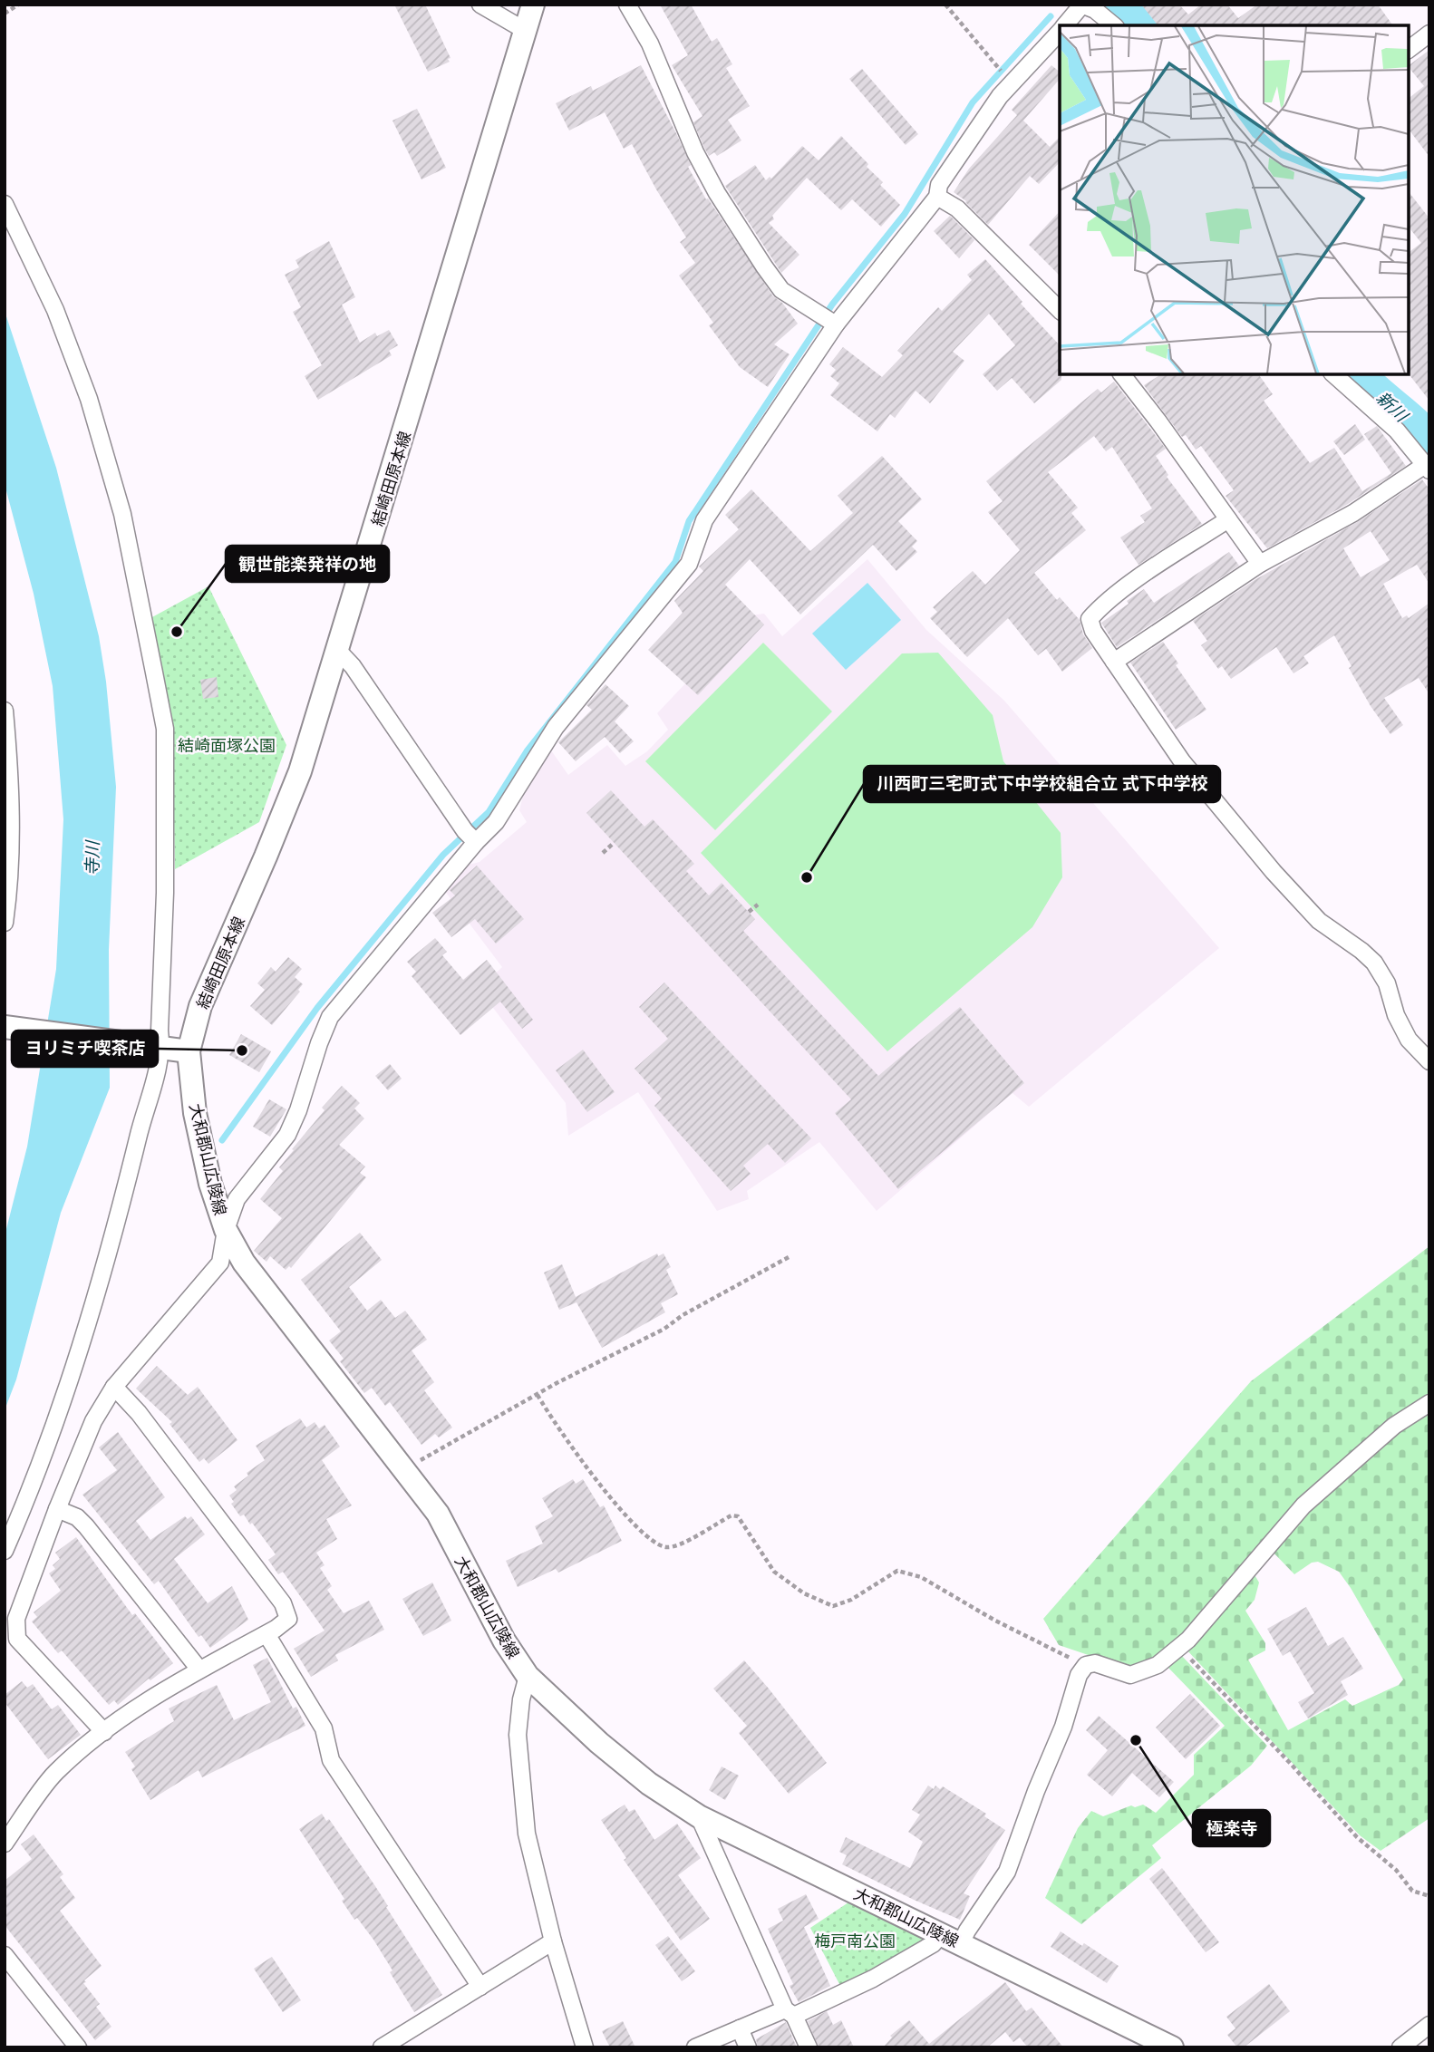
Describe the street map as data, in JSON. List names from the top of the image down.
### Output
{
  "streets": {
    "main road": ["結崎田原本線", "大和郡山広陵線"]
  },
  "crossings": [
    ["結崎田原本線", "大和郡山広陵線"]
  ],
  "water": ["新川", "寺川"],
  "parks": ["結崎面塚公園", "梅戸南公園"],
  "places": [
    "観世能楽発祥の地",
    "川西町三宅町式下中学校組合立 式下中学校",
    "ヨリミチ喫茶店",
    "極楽寺"
  ]
}
